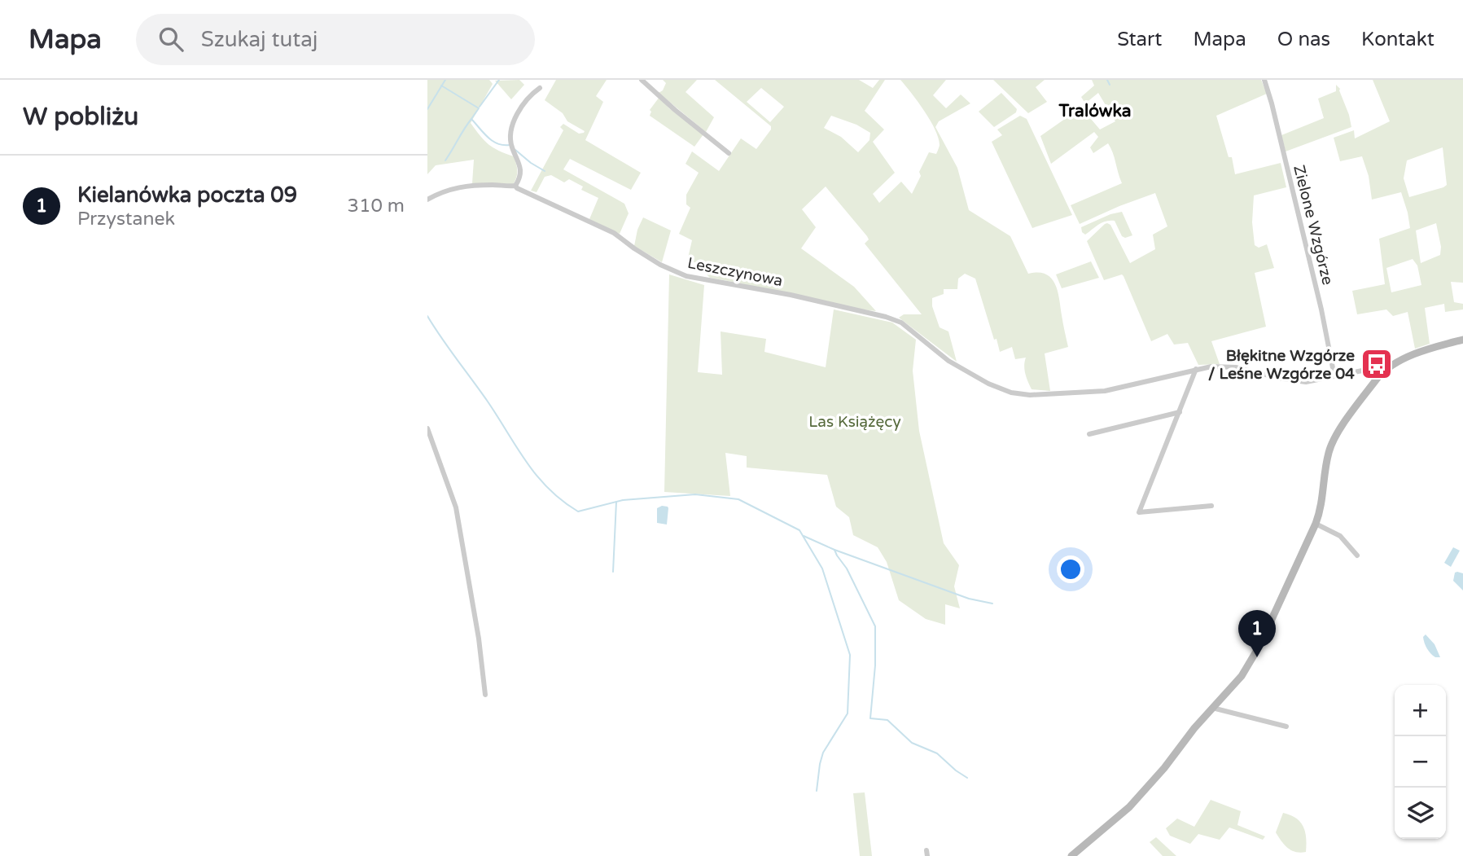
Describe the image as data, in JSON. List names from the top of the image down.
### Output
{
  "streets": {
    "street": ["Zielone Wzgórze", "Leszczynowa"]
  },
  "districts": ["Tralówka"],
  "parks": ["Las Książęcy"],
  "places": {
    "bus stop": ["Błękitne Wzgórze / Leśne Wzgórze 04"]
  },
  "page": {
    "header": "Mapa",
    "search": "Szukaj tutaj",
    "nav": [
      "Start",
      "Mapa",
      "O nas",
      "Kontakt"
    ],
    "heading": "W pobliżu",
    "list": [
      {
        "mark": "1",
        "name": "Kielanówka poczta 09",
        "note": "Przystanek",
        "value": "310 m"
      }
    ],
    "pins": "1",
    "map_buttons": ["+", "−"]
  }
}
